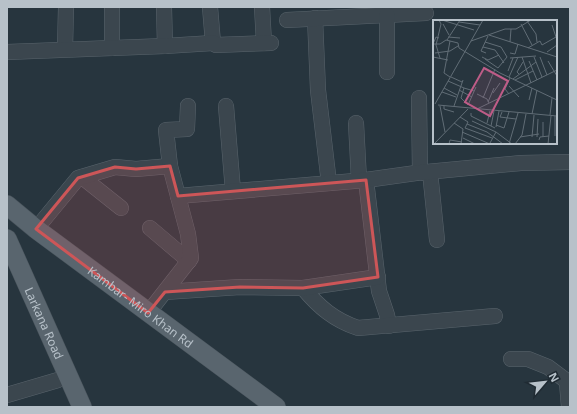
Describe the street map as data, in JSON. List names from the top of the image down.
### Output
{
  "streets": {
    "main road": ["Kambar- Miro Khan Rd", "Larkana Road"]
  },
  "north": "top right"
}
